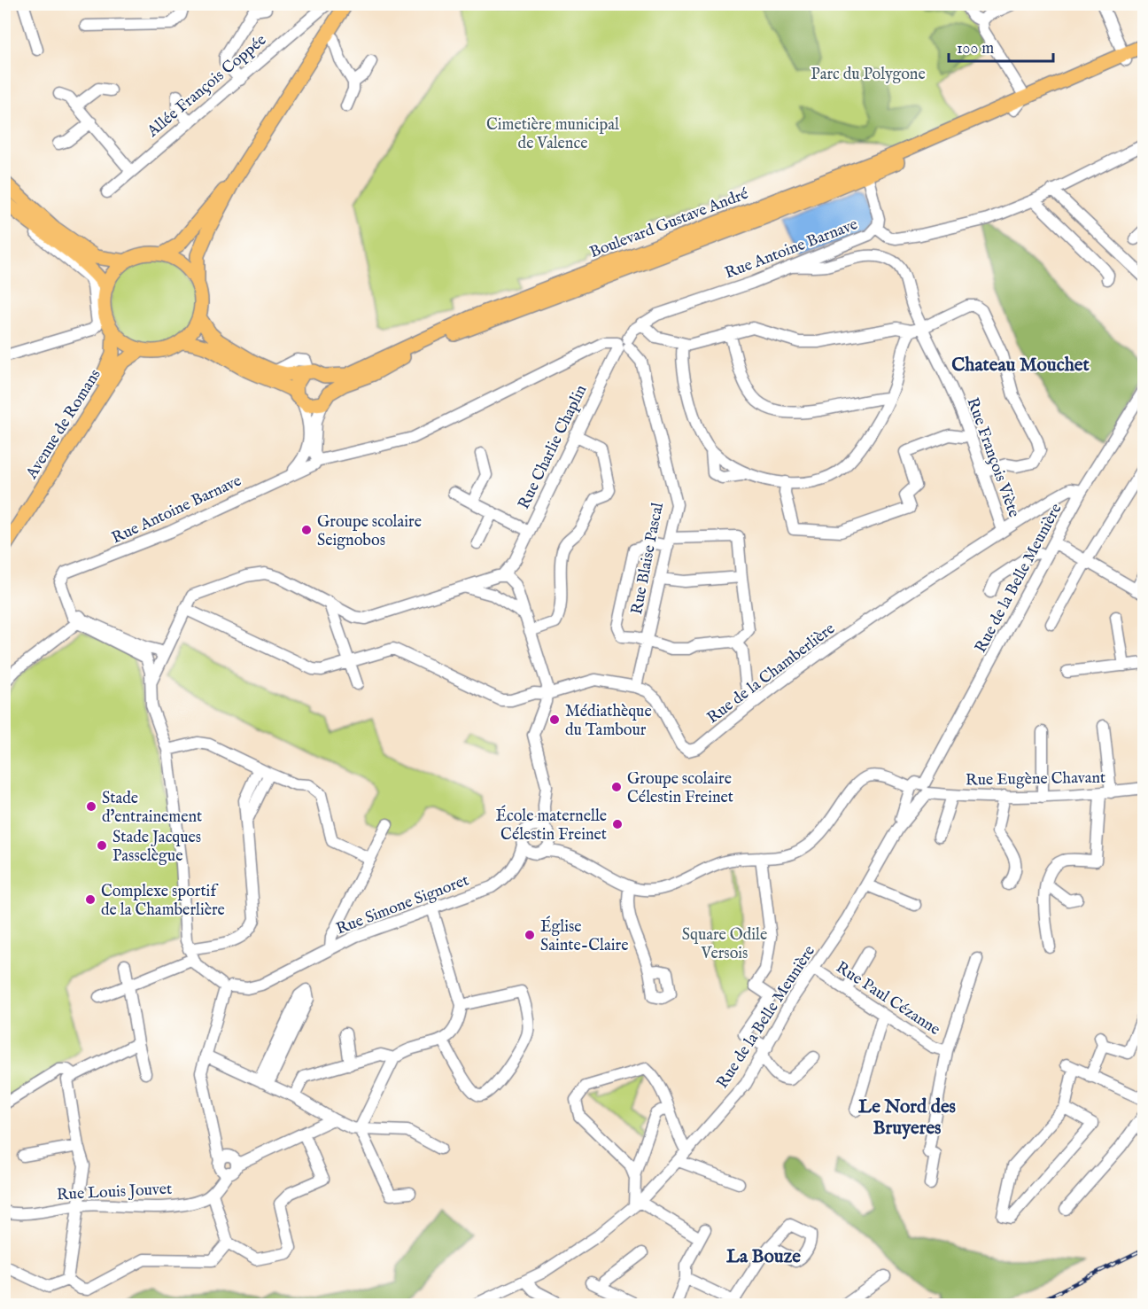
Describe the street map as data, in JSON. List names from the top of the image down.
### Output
{
  "streets": {
    "main road": ["Boulevard Gustave André", "Avenue de Romans"],
    "street": [
      "Allée François Coppée",
      "Rue Antoine Barnave",
      "Rue Charlie Chaplin",
      "Rue François Viète",
      "Rue Blaise Pascal",
      "Rue de la Belle Meunière",
      "Rue de la Chamberlière",
      "Rue Eugène Chavant",
      "Rue Simone Signoret",
      "Rue Paul Cézanne",
      "Rue Louis Jouvet"
    ]
  },
  "crossings": [
    ["Boulevard Gustave André", "Avenue de Romans"],
    ["Rue Antoine Barnave", "Rue Charlie Chaplin"],
    ["Rue Antoine Barnave", "Rue François Viète"],
    ["Rue Antoine Barnave", "Rue Blaise Pascal"],
    ["Rue Charlie Chaplin", "Rue Blaise Pascal"],
    ["Rue Charlie Chaplin", "Rue de la Chamberlière"],
    ["Rue François Viète", "Rue de la Chamberlière"],
    ["Rue Blaise Pascal", "Rue de la Chamberlière"],
    ["Rue de la Belle Meunière", "Rue de la Chamberlière"],
    ["Rue de la Belle Meunière", "Rue Eugène Chavant"],
    ["Rue de la Belle Meunière", "Rue Paul Cézanne"]
  ],
  "districts": ["Chateau Mouchet", "Le Nord des Bruyeres", "La Bouze"],
  "parks": ["Parc du Polygone", "Cimetière municipal de Valence", "Square Odile Versois"],
  "places": [
    "Groupe scolaire Seignobos",
    "Médiathèque du Tambour",
    "Groupe scolaire Célestin Freinet",
    "Stade d'entrainement",
    "École maternelle Célestin Freinet",
    "Stade Jacques Passelègue",
    "Complexe sportif de la Chamberlière",
    "Église Sainte-Claire"
  ],
  "scale_bar": "100 m"
}
